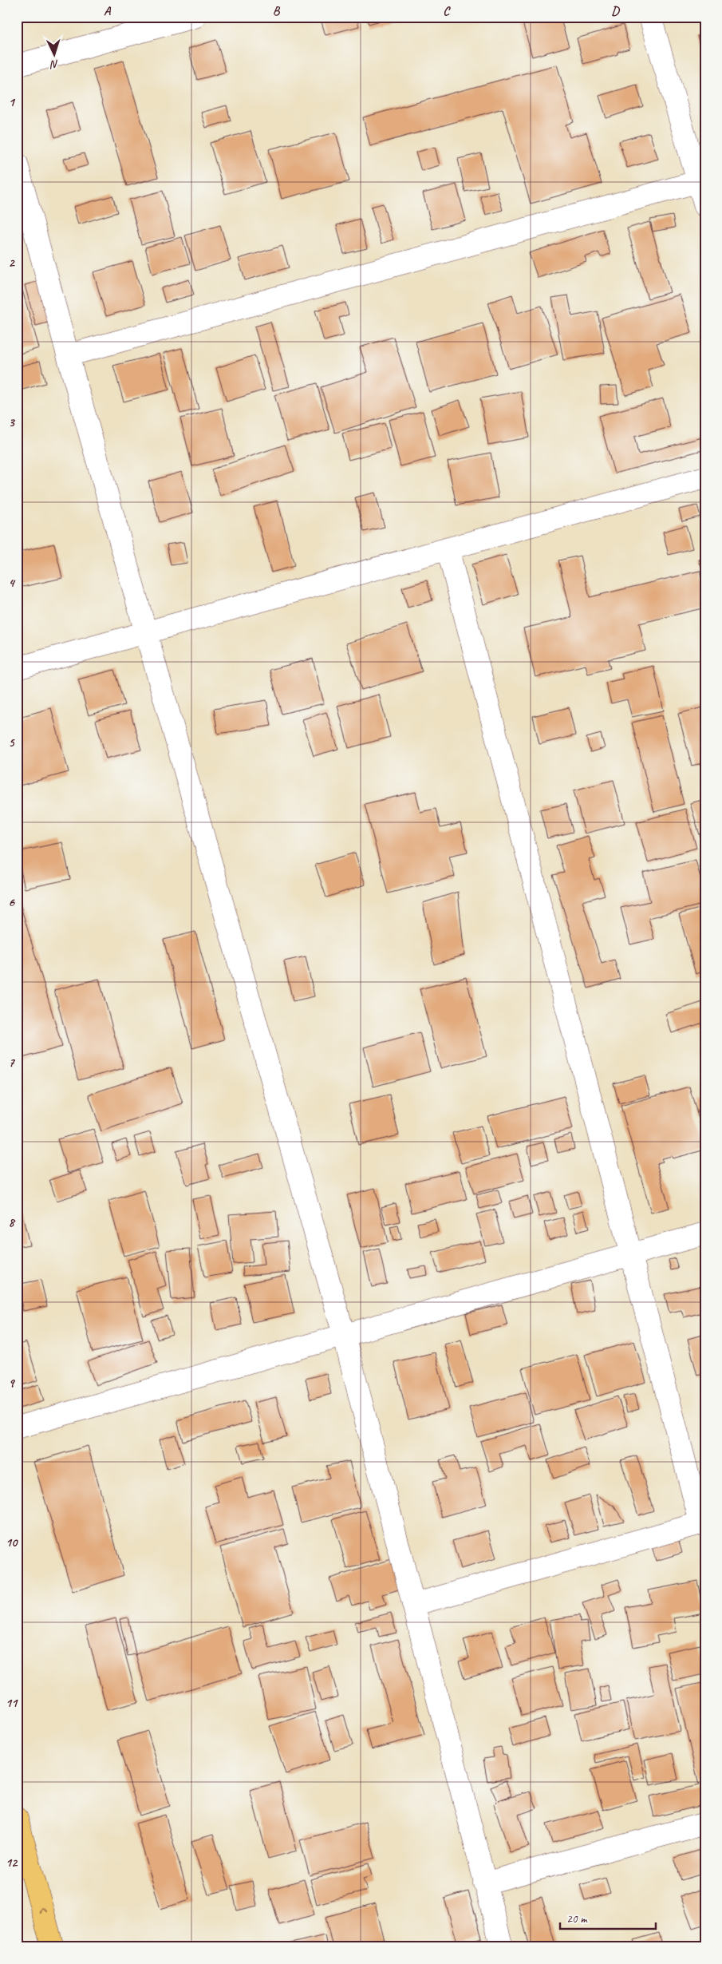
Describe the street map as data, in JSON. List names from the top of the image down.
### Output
{
  "scale_bar": "20 m",
  "north": "bottom",
  "grid": {
    "columns": [
      "A",
      "B",
      "C",
      "D"
    ],
    "rows": [
      "1",
      "2",
      "3",
      "4",
      "5",
      "6",
      "7",
      "8",
      "9",
      "10",
      "11",
      "12"
    ]
  }
}
